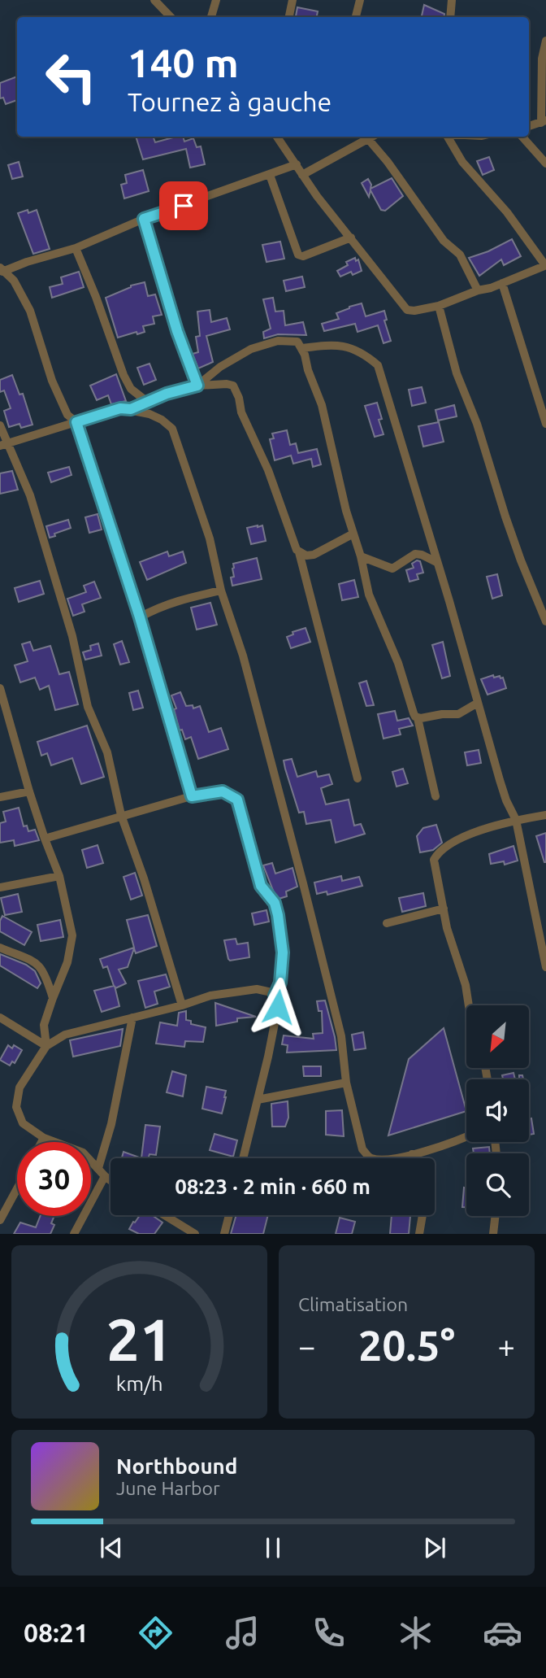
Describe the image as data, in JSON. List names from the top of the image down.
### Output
{
  "north": "bottom left",
  "page": {
    "turn": ["140 m", "Tournez à gauche"],
    "limit": "30",
    "trip": "08:23 · 2 min · 660 m",
    "tile": "Climatisation",
    "heat": ["−", "20.5°", "+"],
    "song": ["Northbound", "June Harbor"],
    "tabs": "08:21",
    "gauge": ["21", "km/h"]
  }
}
